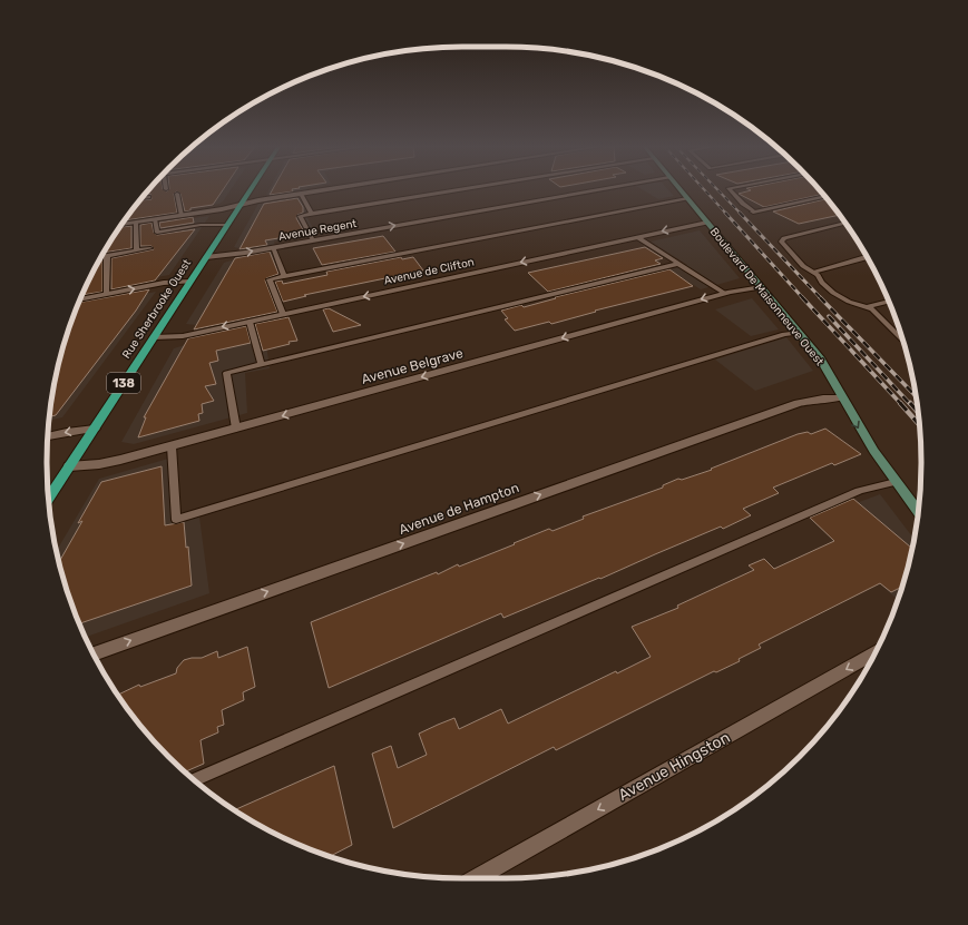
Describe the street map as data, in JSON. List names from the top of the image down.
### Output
{
  "streets": {
    "main road": ["Rue Sherbrooke Ouest", "138"],
    "street": [
      "Avenue Regent",
      "Avenue de Clifton",
      "Boulevard De Maisonneuve Ouest",
      "Avenue Belgrave",
      "Avenue de Hampton",
      "Avenue Hingston"
    ]
  },
  "crossings": [
    ["Avenue Regent", "Rue Sherbrooke Ouest"],
    ["Avenue de Clifton", "Boulevard De Maisonneuve Ouest"],
    ["Avenue de Clifton", "Rue Sherbrooke Ouest"],
    ["Boulevard De Maisonneuve Ouest", "Avenue Belgrave"],
    ["Boulevard De Maisonneuve Ouest", "Avenue de Hampton"],
    ["Rue Sherbrooke Ouest", "Avenue Belgrave"]
  ],
  "one_way": [
    "Avenue Regent",
    "Avenue de Clifton",
    "Avenue Belgrave",
    "Avenue de Hampton",
    "Avenue Hingston"
  ]
}
